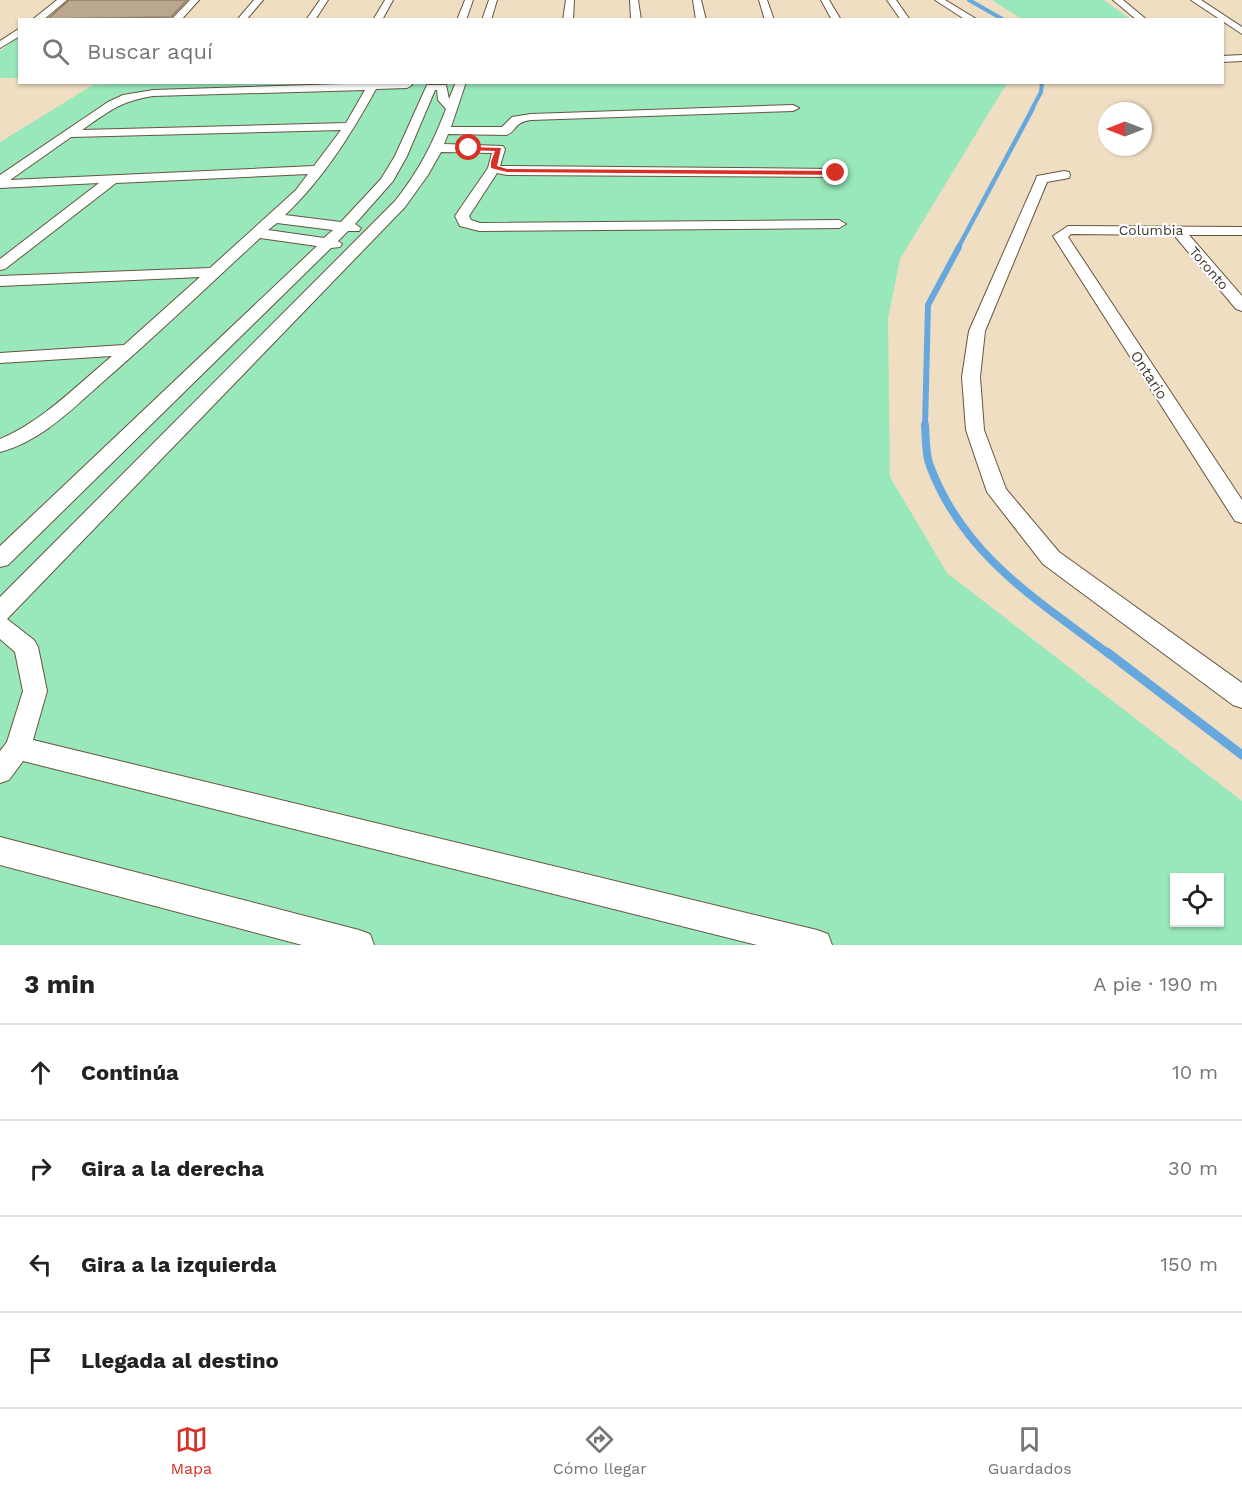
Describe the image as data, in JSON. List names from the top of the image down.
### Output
{
  "streets": {
    "street": ["Columbia", "Toronto", "Ontario"]
  },
  "crossings": [
    ["Columbia", "Toronto"],
    ["Columbia", "Ontario"]
  ],
  "north": "left",
  "page": {
    "search": "Buscar aquí",
    "heading": ["3 min", "A pie · 190 m"],
    "list": [
      ["Continúa", "10 m"],
      ["Gira a la derecha", "30 m"],
      ["Gira a la izquierda", "150 m"],
      "Llegada al destino"
    ],
    "nav": ["Mapa", "Cómo llegar", "Guardados"]
  }
}
